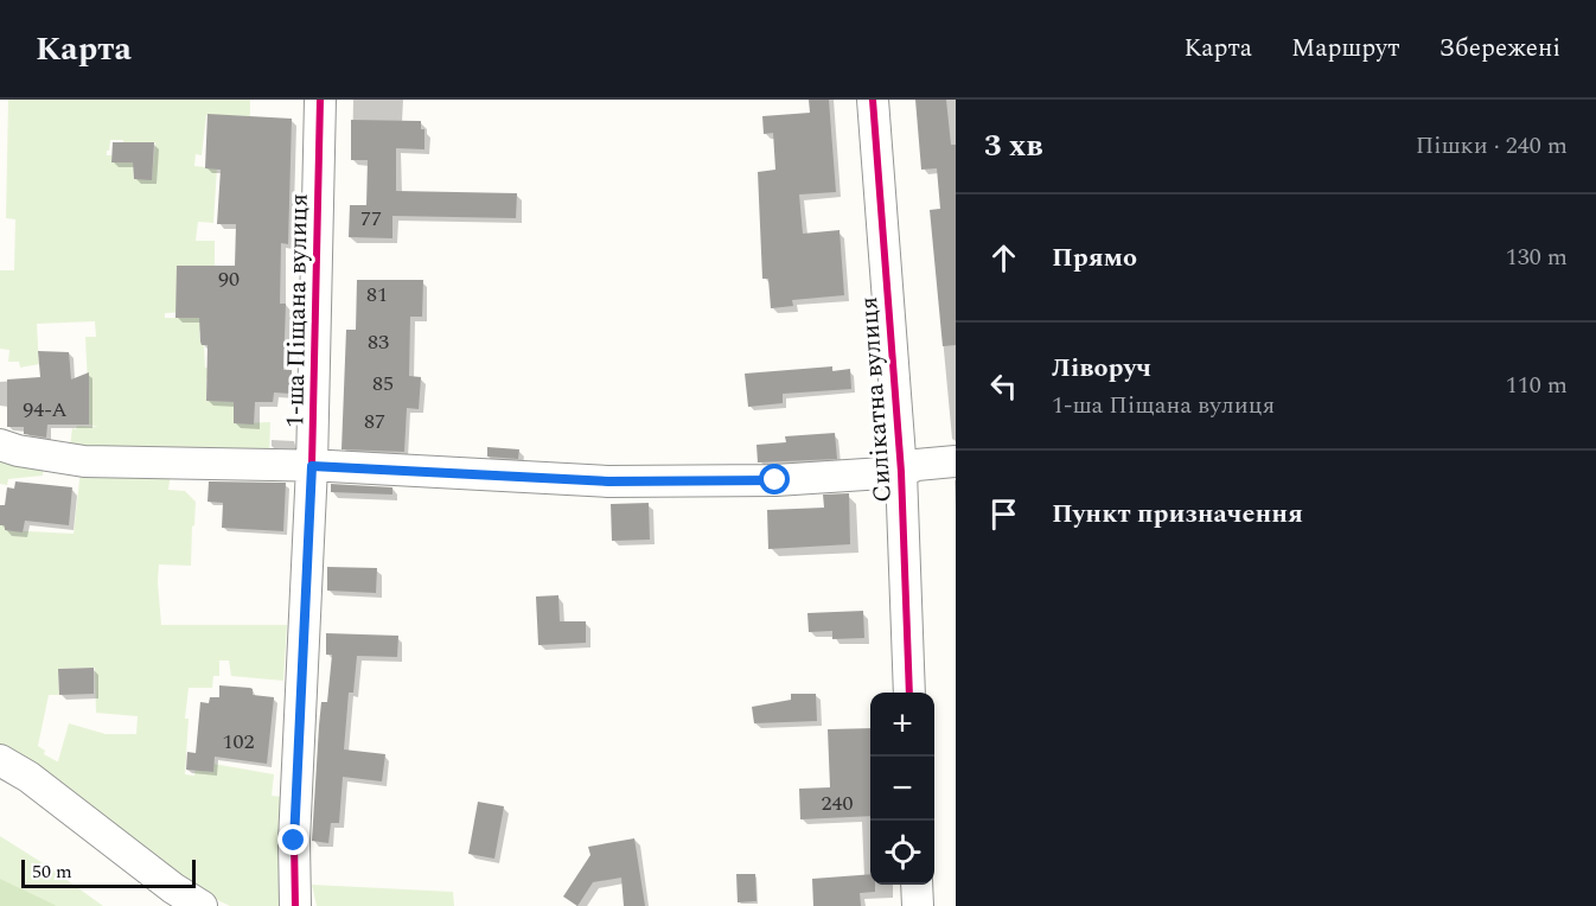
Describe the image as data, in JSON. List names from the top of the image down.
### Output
{
  "streets": {
    "street": ["1-ша Піщана вулиця", "Силікатна вулиця"]
  },
  "house_numbers": [
    "77",
    "90",
    "81",
    "83",
    "85",
    "94-А",
    "87",
    "102",
    "240"
  ],
  "scale_bar": "50 m",
  "page": {
    "header": "Карта",
    "nav": ["Карта", "Маршрут", "Збережені"],
    "heading": ["3 хв", "Пішки · 240 m"],
    "list": [
      ["Прямо", "130 m"],
      ["Ліворуч", "1-ша Піщана вулиця", "110 m"],
      "Пункт призначення"
    ],
    "map_buttons": ["+", "−"],
    "scale": "50 m"
  }
}
